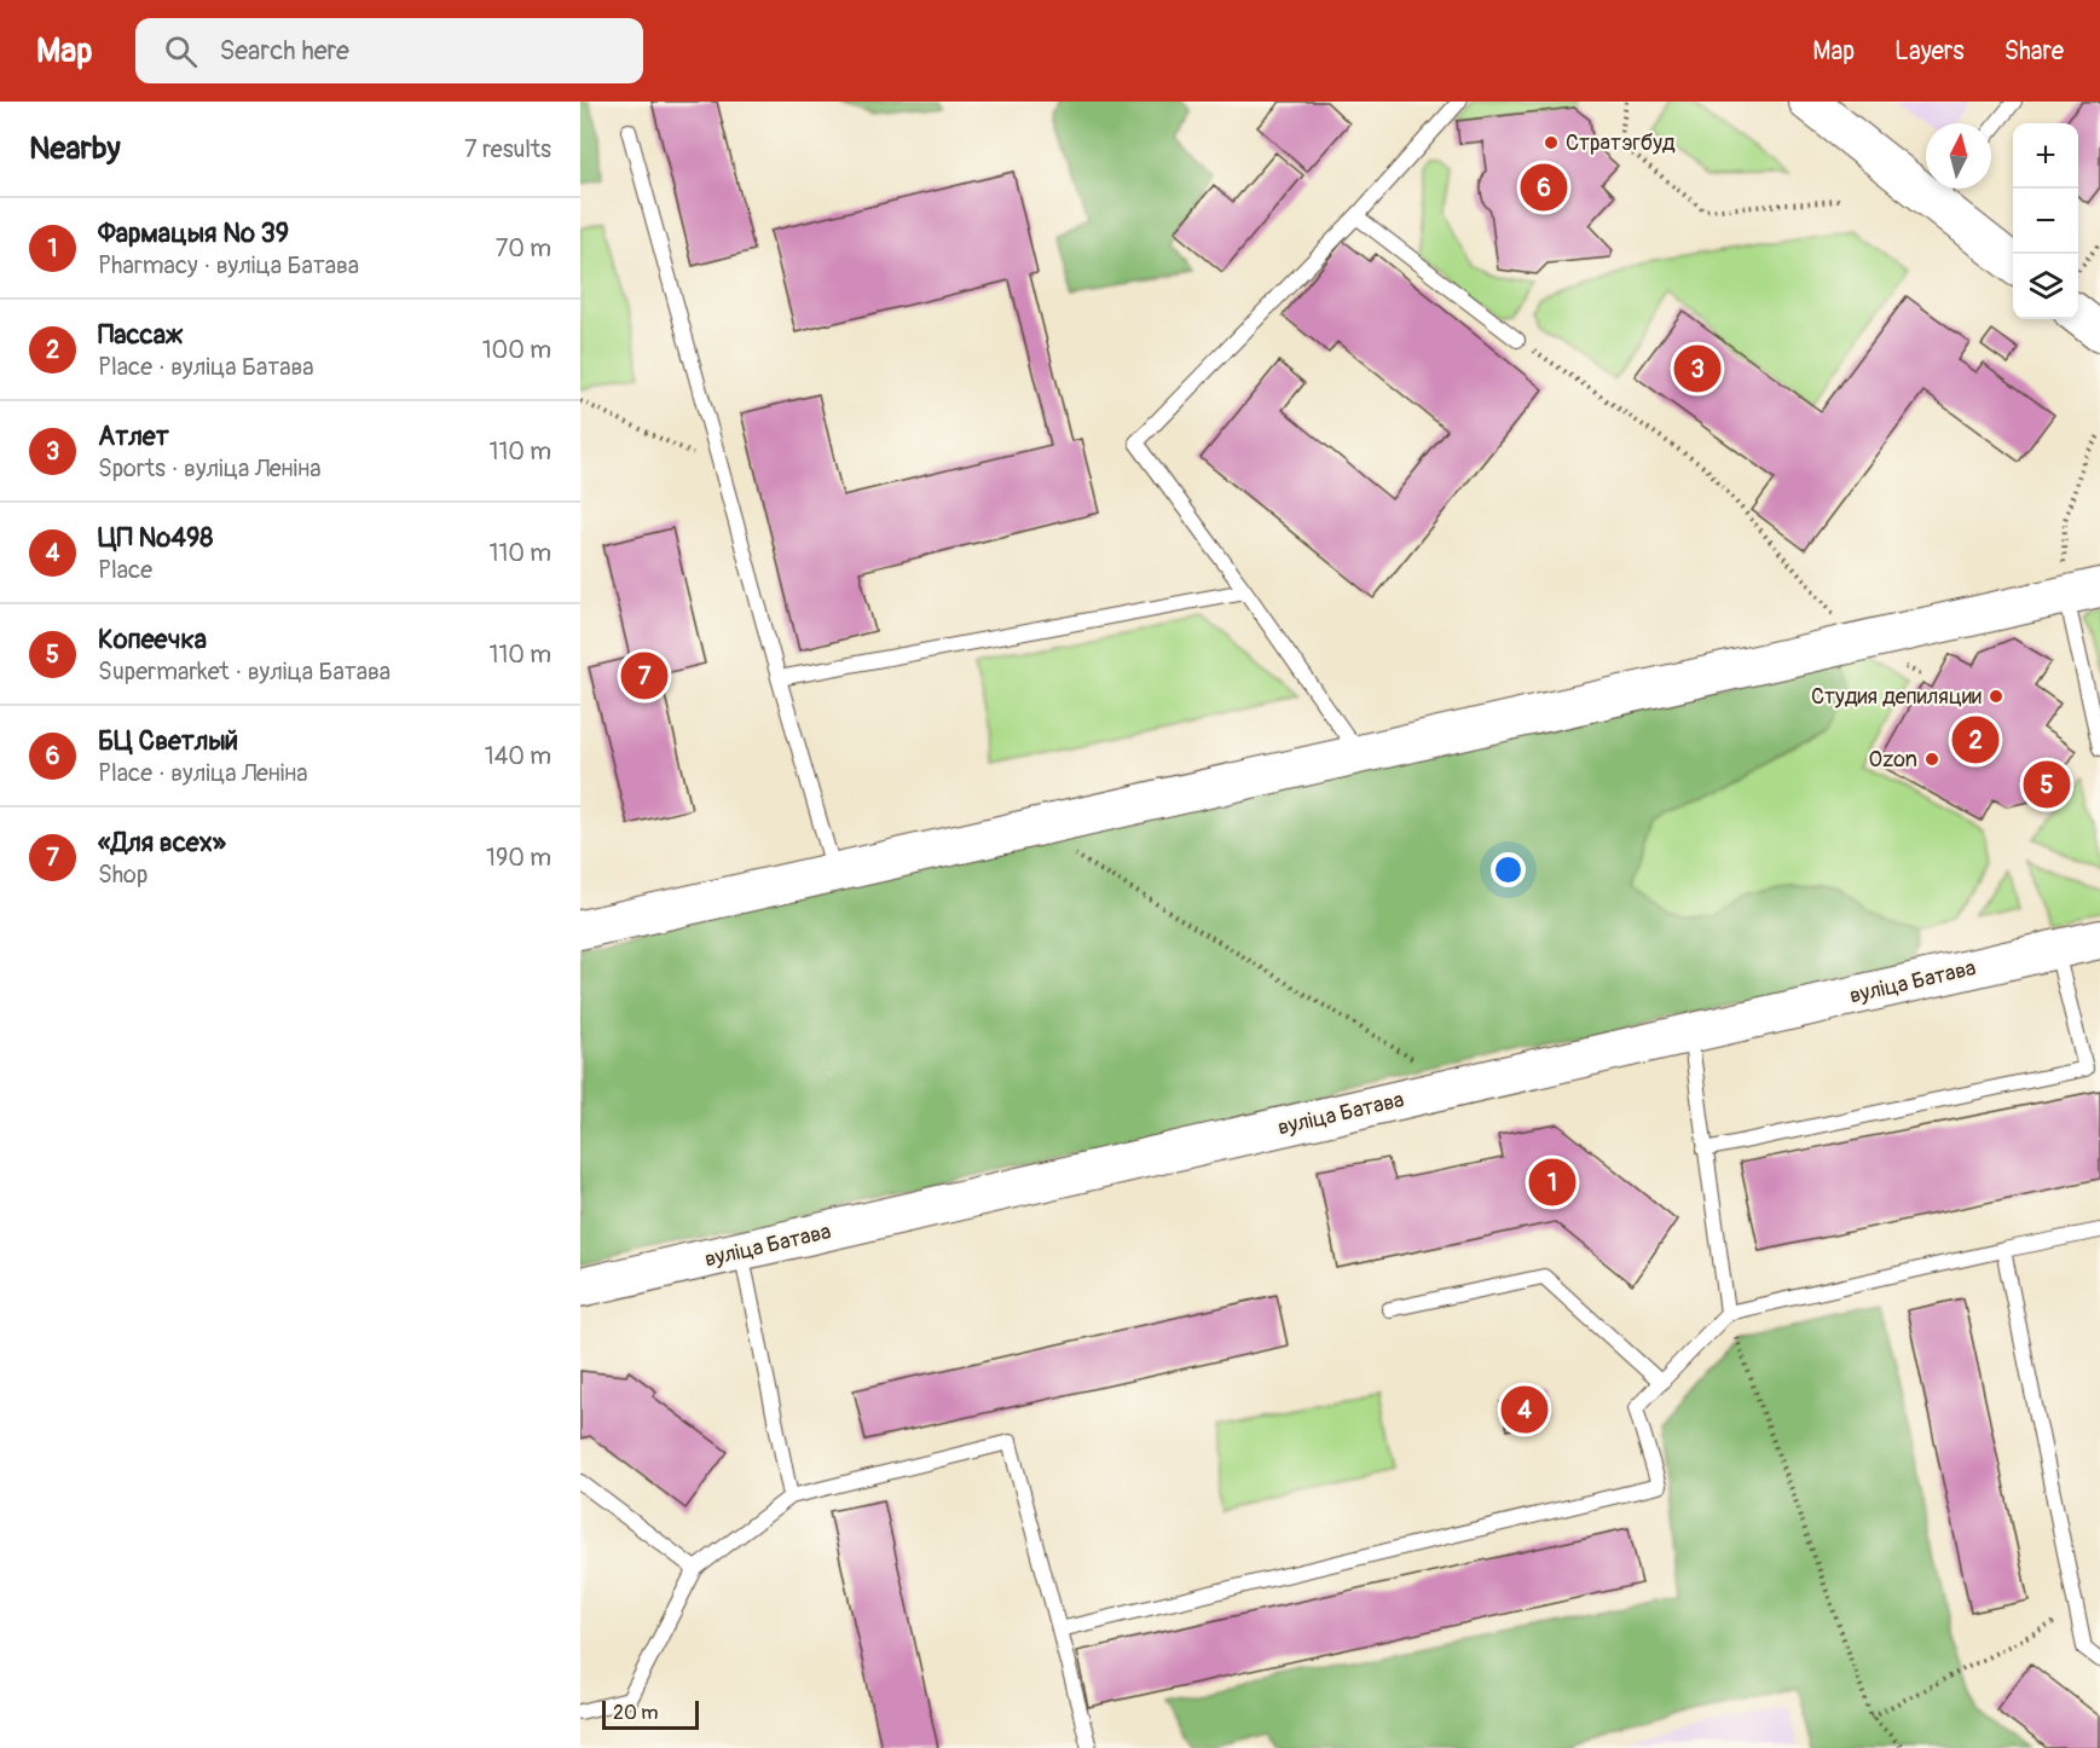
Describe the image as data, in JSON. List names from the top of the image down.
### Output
{
  "streets": {
    "street": ["вуліца Батава"]
  },
  "places": ["Стратэгбуд", "Студия депиляции", "Ozon"],
  "scale_bar": "20 m",
  "north": "top",
  "page": {
    "header": "Map",
    "search": "Search here",
    "nav": ["Map", "Layers", "Share"],
    "heading": ["Nearby", "7 results"],
    "map_buttons": ["+", "−"],
    "pins": [
      "6",
      "3",
      "7",
      "2",
      "5",
      "1",
      "4"
    ],
    "list": [
      {
        "mark": "1",
        "name": "Фармацыя № 39",
        "note": "Pharmacy · вуліца Батава",
        "value": "70 m"
      },
      {
        "mark": "2",
        "name": "Пассаж",
        "note": "Place · вуліца Батава",
        "value": "100 m"
      },
      {
        "mark": "3",
        "name": "Атлет",
        "note": "Sports · вуліца Леніна",
        "value": "110 m"
      },
      {
        "mark": "4",
        "name": "ЦП №498",
        "note": "Place",
        "value": "110 m"
      },
      {
        "mark": "5",
        "name": "Копеечка",
        "note": "Supermarket · вуліца Батава",
        "value": "110 m"
      },
      {
        "mark": "6",
        "name": "БЦ Светлый",
        "note": "Place · вуліца Леніна",
        "value": "140 m"
      },
      {
        "mark": "7",
        "name": "«Для всех»",
        "note": "Shop",
        "value": "190 m"
      }
    ],
    "scale": "20 m"
  }
}
